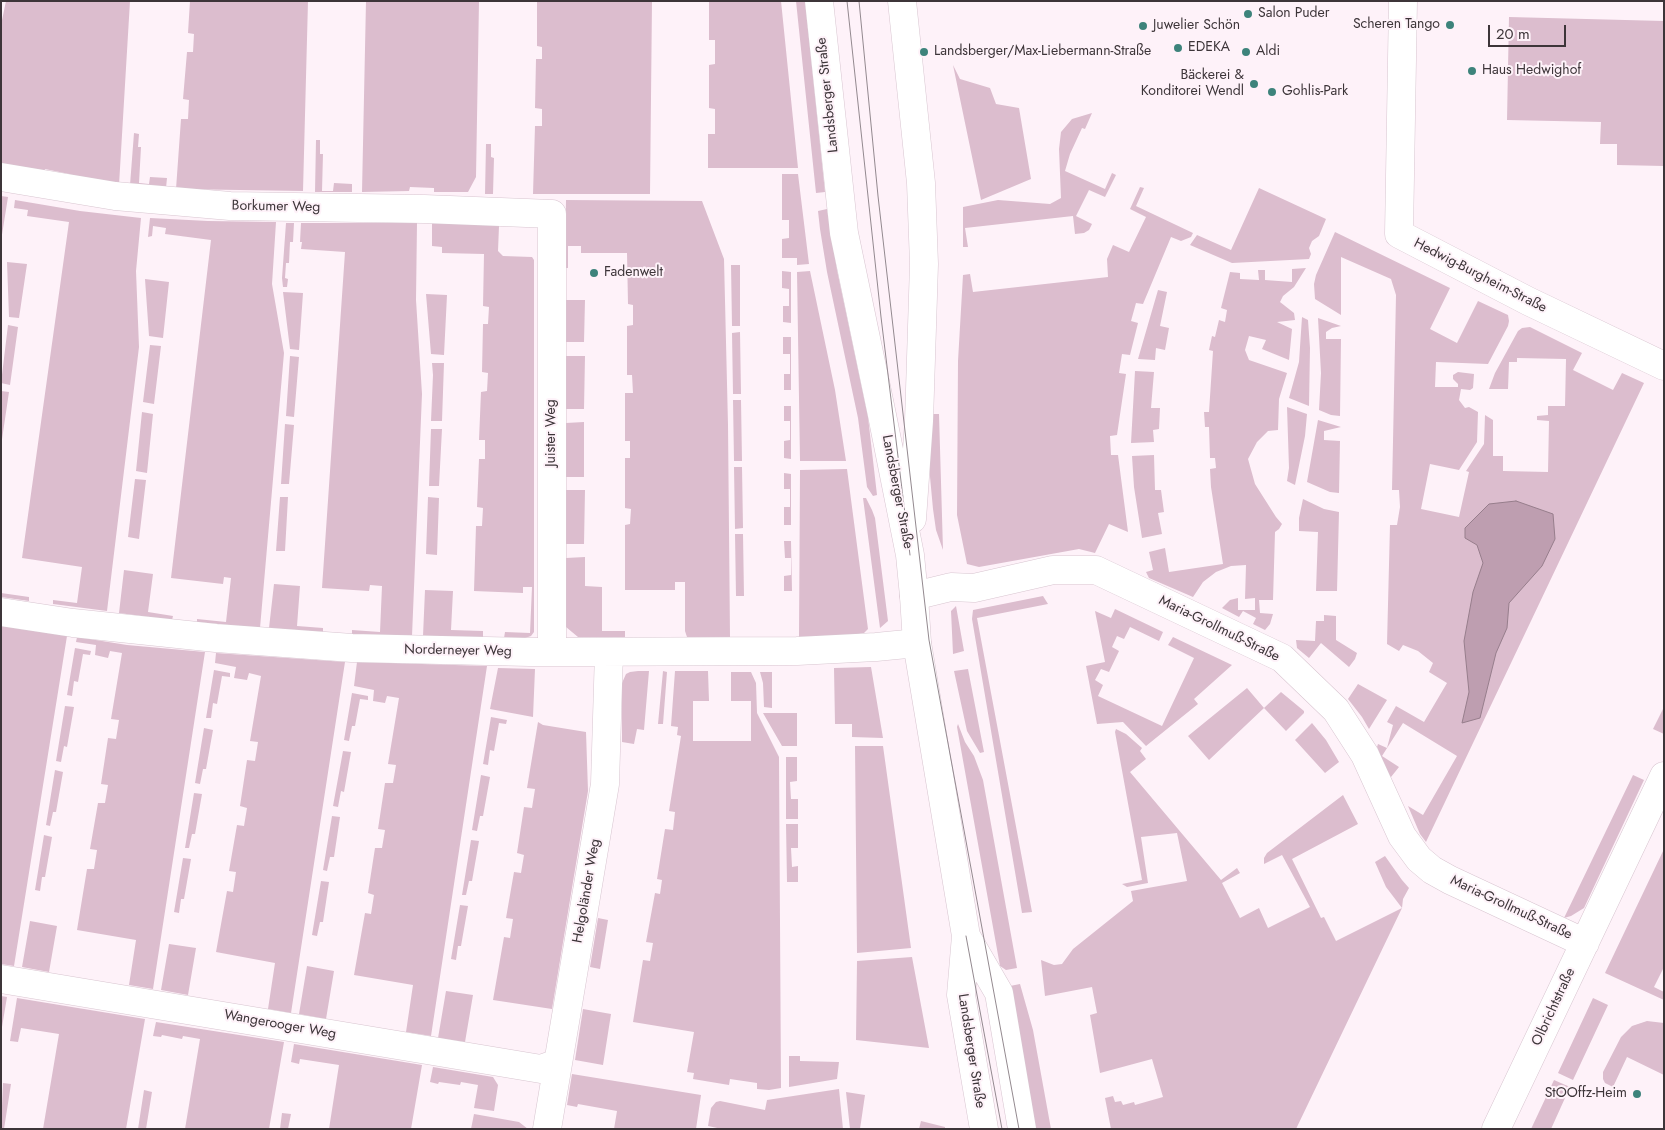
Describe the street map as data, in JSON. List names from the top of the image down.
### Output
{
  "streets": {
    "street": [
      "Landsberger Straße",
      "Borkumer Weg",
      "Hedwig-Burgheim-Straße",
      "Juister Weg",
      "Maria-Grollmuß-Straße",
      "Norderneyer Weg",
      "Helgoländer Weg",
      "Olbrichtstraße",
      "Wangerooger Weg"
    ]
  },
  "crossings": [
    ["Borkumer Weg", "Juister Weg"],
    ["Juister Weg", "Norderneyer Weg"],
    ["Maria-Grollmuß-Straße", "Olbrichtstraße"],
    ["Norderneyer Weg", "Helgoländer Weg"],
    ["Helgoländer Weg", "Wangerooger Weg"]
  ],
  "places": [
    "Salon Puder",
    "Scheren Tango",
    "Juwelier Schön",
    "EDEKA",
    "Landsberger/Max-Liebermann-Straße",
    "Aldi",
    "Haus Hedwighof",
    "Bäckerei & Konditorei Wendl",
    "Gohlis-Park",
    "Fadenwelt",
    "StOOffz-Heim"
  ],
  "scale_bar": "20 m"
}
